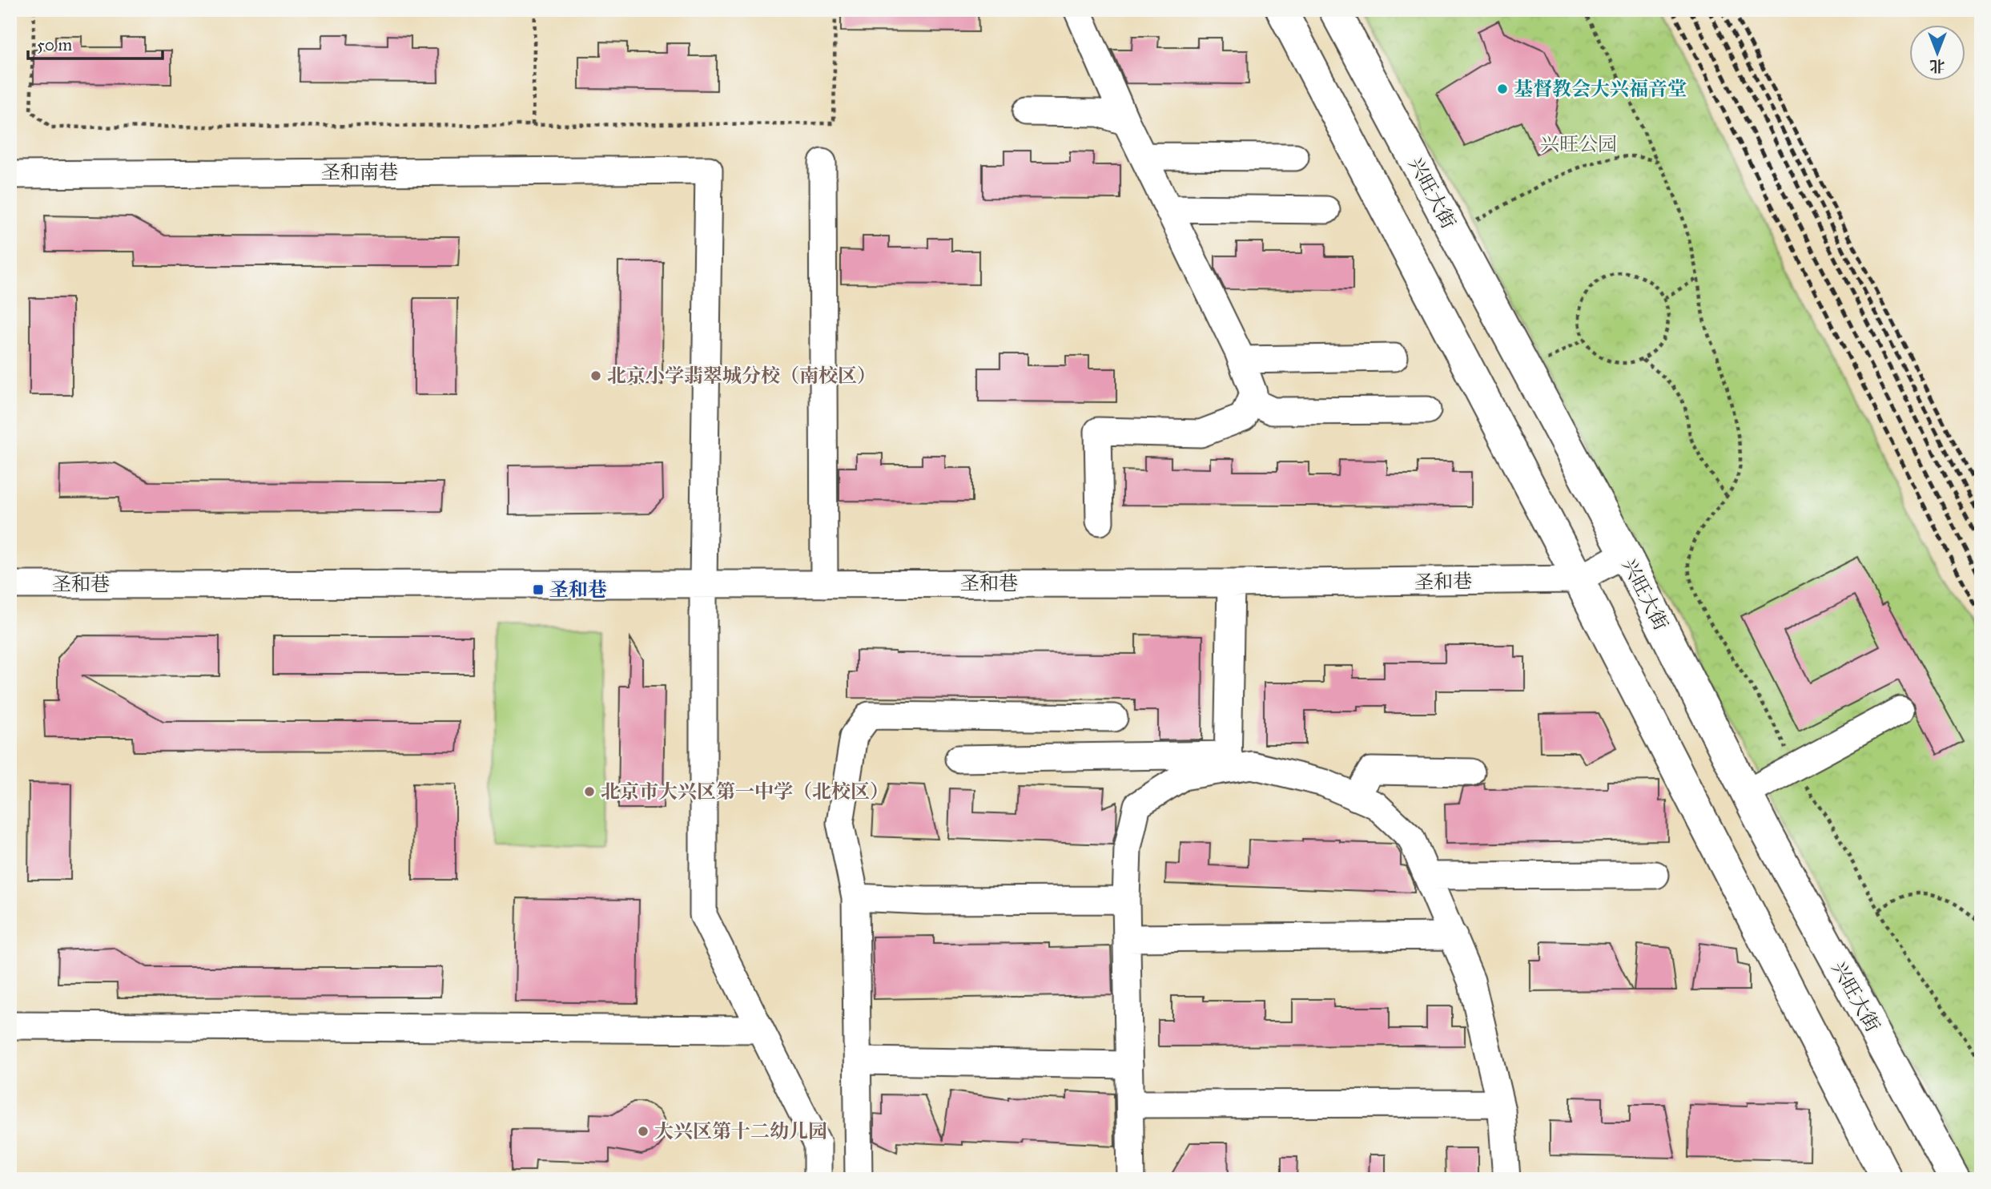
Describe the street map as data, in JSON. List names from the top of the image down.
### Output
{
  "streets": {
    "main road": ["兴旺大街"],
    "street": ["圣和南巷", "圣和巷"]
  },
  "crossings": [
    ["圣和南巷", "圣和巷"],
    ["兴旺大街", "圣和巷"]
  ],
  "parks": ["兴旺公园"],
  "places": {
    "other": [
      "基督教会大兴福音堂",
      "北京小学翡翠城分校（南校区）",
      "北京市大兴区第一中学（北校区）",
      "大兴区第十二幼儿园"
    ],
    "transit": ["圣和巷"]
  },
  "scale_bar": "50 m",
  "north": "bottom"
}
